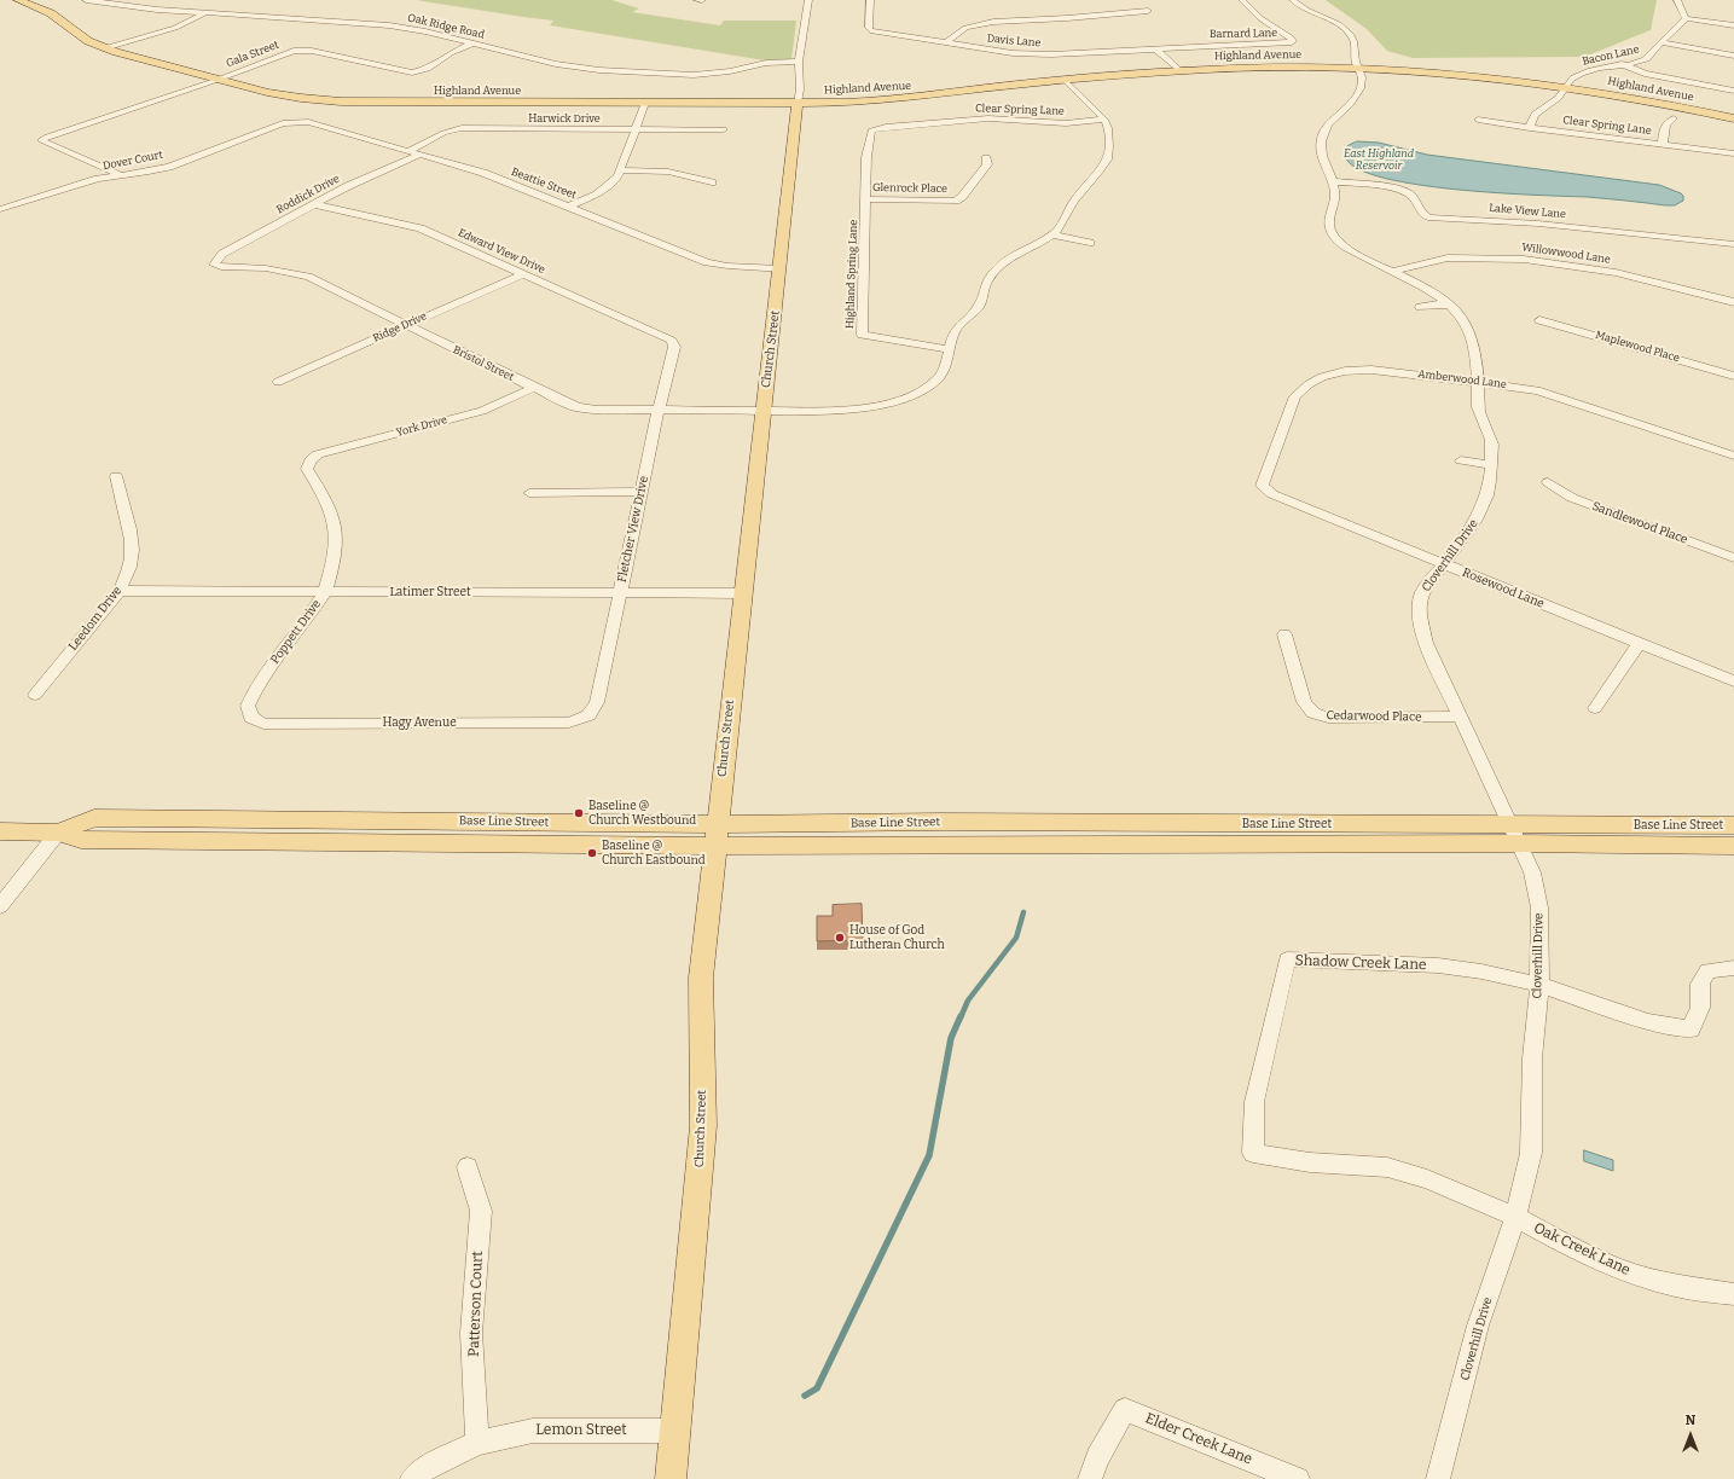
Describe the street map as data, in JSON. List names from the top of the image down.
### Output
{
  "streets": {
    "main road": ["Highland Avenue", "Church Street", "Base Line Street"],
    "street": [
      "Oak Ridge Road",
      "Barnard Lane",
      "Davis Lane",
      "Gala Street",
      "Bacon Lane",
      "Clear Spring Lane",
      "Harwick Drive",
      "Dover Court",
      "Beattie Street",
      "Glenrock Place",
      "Roddick Drive",
      "Lake View Lane",
      "Edward View Drive",
      "Willowwood Lane",
      "Highland Spring Lane",
      "Ridge Drive",
      "Maplewood Place",
      "Bristol Street",
      "Amberwood Lane",
      "York Drive",
      "Sandlewood Place",
      "Fletcher View Drive",
      "Cloverhill Drive",
      "Rosewood Lane",
      "Latimer Street",
      "Leedom Drive",
      "Poppett Drive",
      "Cedarwood Place",
      "Hagy Avenue",
      "Shadow Creek Lane",
      "Oak Creek Lane",
      "Patterson Court",
      "Lemon Street",
      "Elder Creek Lane"
    ]
  },
  "crossings": [
    ["Oak Ridge Road", "Gala Street"],
    ["Oak Ridge Road", "Church Street"],
    ["Barnard Lane", "Davis Lane"],
    ["Gala Street", "Highland Avenue"],
    ["Gala Street", "Dover Court"],
    ["Highland Avenue", "Bacon Lane"],
    ["Highland Avenue", "Church Street"],
    ["Highland Avenue", "Cloverhill Drive"],
    ["Bacon Lane", "Clear Spring Lane"],
    ["Clear Spring Lane", "Highland Spring Lane"],
    ["Harwick Drive", "Beattie Street"],
    ["Dover Court", "Beattie Street"],
    ["Beattie Street", "Roddick Drive"],
    ["Beattie Street", "Church Street"],
    ["Glenrock Place", "Highland Spring Lane"],
    ["Roddick Drive", "Edward View Drive"],
    ["Roddick Drive", "Bristol Street"],
    ["Lake View Lane", "Cloverhill Drive"],
    ["Edward View Drive", "Ridge Drive"],
    ["Edward View Drive", "Fletcher View Drive"],
    ["Willowwood Lane", "Cloverhill Drive"],
    ["Highland Spring Lane", "Bristol Street"],
    ["Ridge Drive", "Bristol Street"],
    ["Church Street", "Bristol Street"],
    ["Church Street", "Latimer Street"],
    ["Church Street", "Base Line Street"],
    ["Church Street", "Lemon Street"],
    ["Bristol Street", "York Drive"],
    ["Bristol Street", "Fletcher View Drive"],
    ["Amberwood Lane", "Cloverhill Drive"],
    ["Amberwood Lane", "Rosewood Lane"],
    ["York Drive", "Poppett Drive"],
    ["Fletcher View Drive", "Latimer Street"],
    ["Fletcher View Drive", "Hagy Avenue"],
    ["Cloverhill Drive", "Rosewood Lane"],
    ["Cloverhill Drive", "Cedarwood Place"],
    ["Cloverhill Drive", "Base Line Street"],
    ["Cloverhill Drive", "Shadow Creek Lane"],
    ["Cloverhill Drive", "Oak Creek Lane"],
    ["Latimer Street", "Leedom Drive"],
    ["Latimer Street", "Poppett Drive"],
    ["Poppett Drive", "Hagy Avenue"],
    ["Shadow Creek Lane", "Oak Creek Lane"],
    ["Patterson Court", "Lemon Street"]
  ],
  "water": ["East Highland Reservoir"],
  "places": ["Baseline @ Church Westbound", "Baseline @ Church Eastbound", "House of God Lutheran Church"],
  "north": "top"
}
